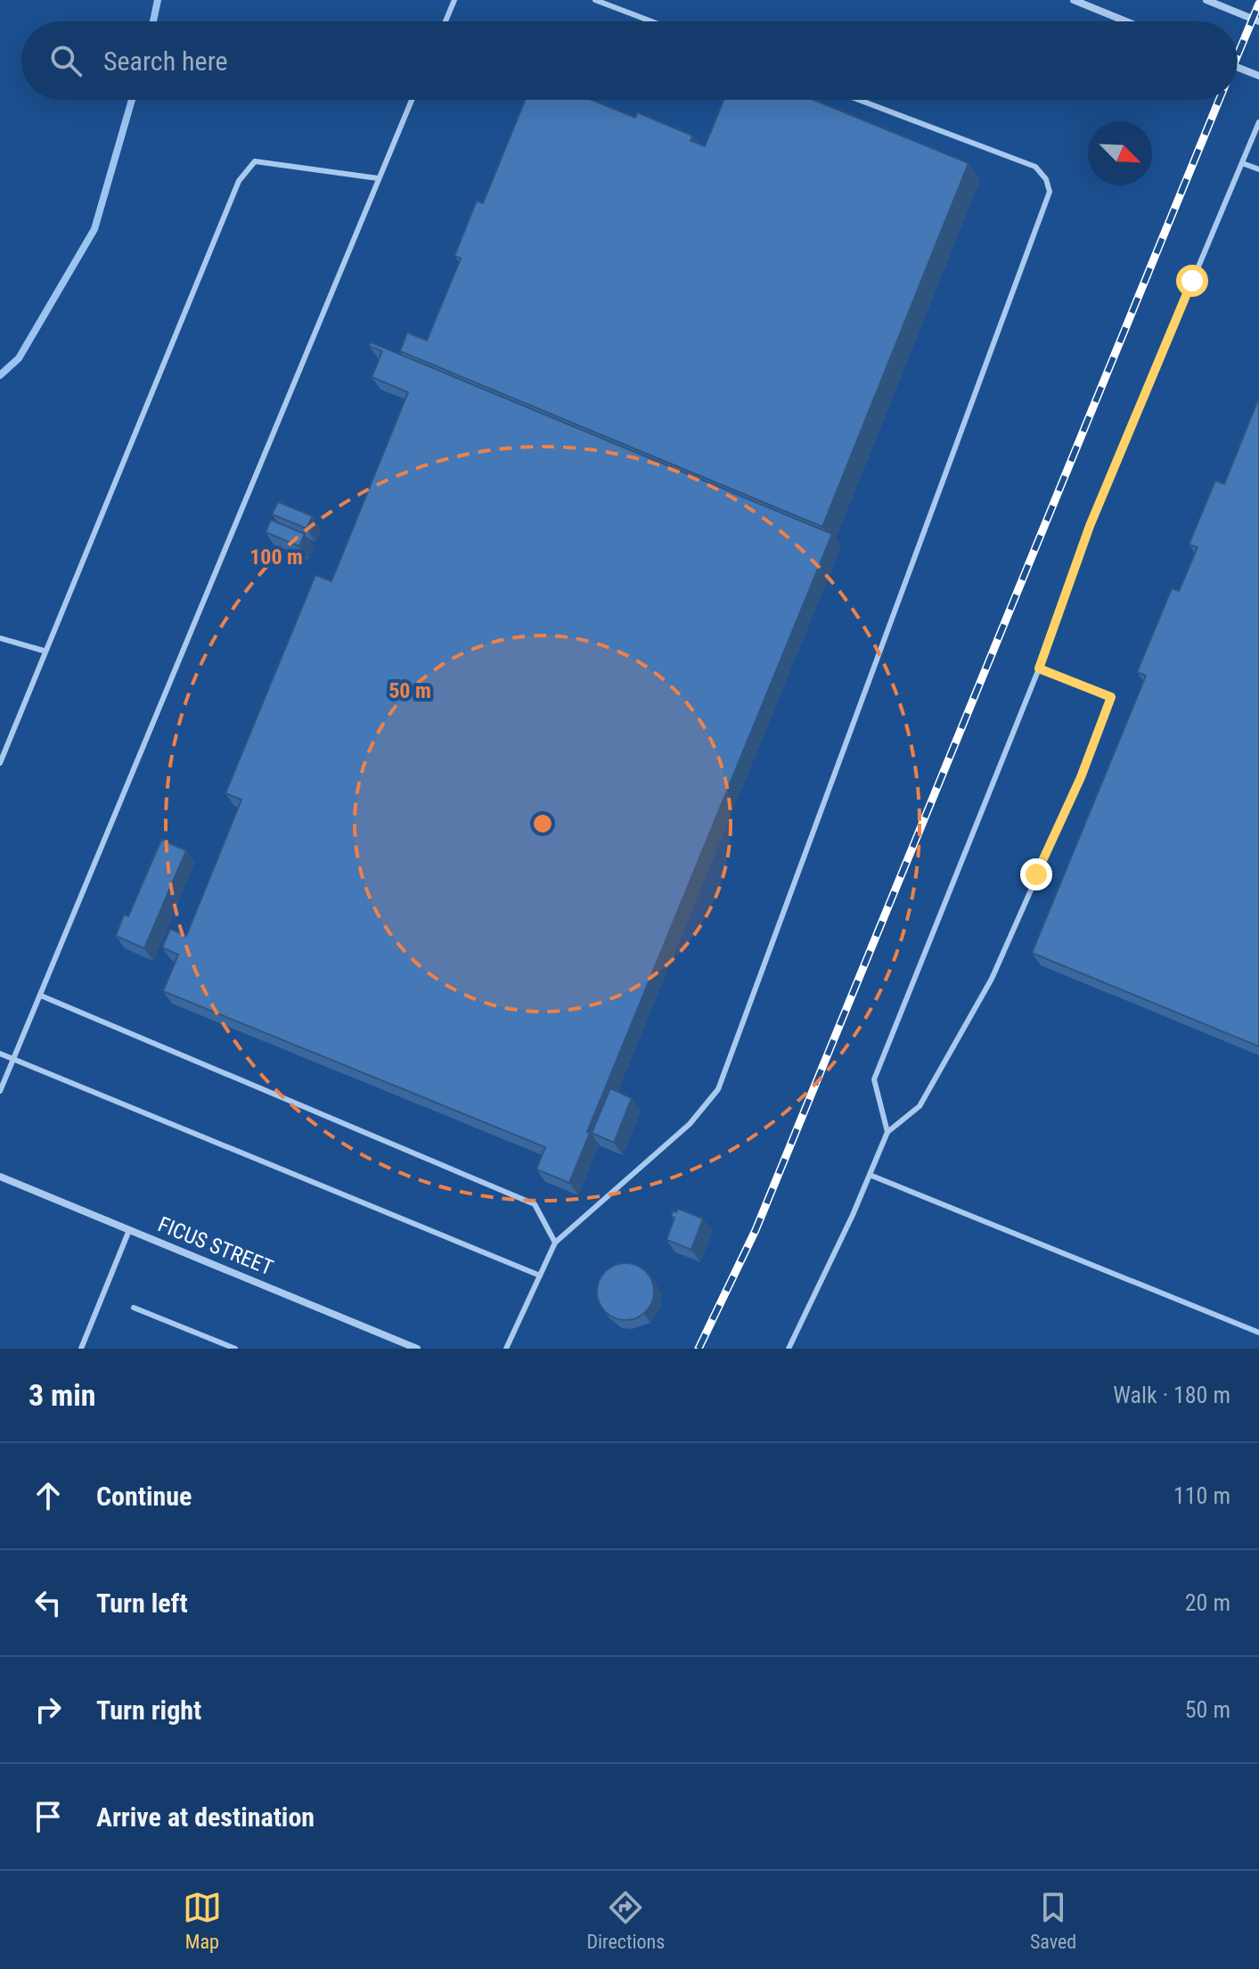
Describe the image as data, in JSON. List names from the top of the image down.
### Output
{
  "streets": {
    "street": ["FICUS STREET"]
  },
  "north": "bottom right",
  "page": {
    "search": "Search here",
    "heading": ["3 min", "Walk · 180 m"],
    "list": [
      ["Continue", "110 m"],
      ["Turn left", "20 m"],
      ["Turn right", "50 m"],
      "Arrive at destination"
    ],
    "nav": ["Map", "Directions", "Saved"]
  },
  "rings": ["100 m", "50 m"]
}
